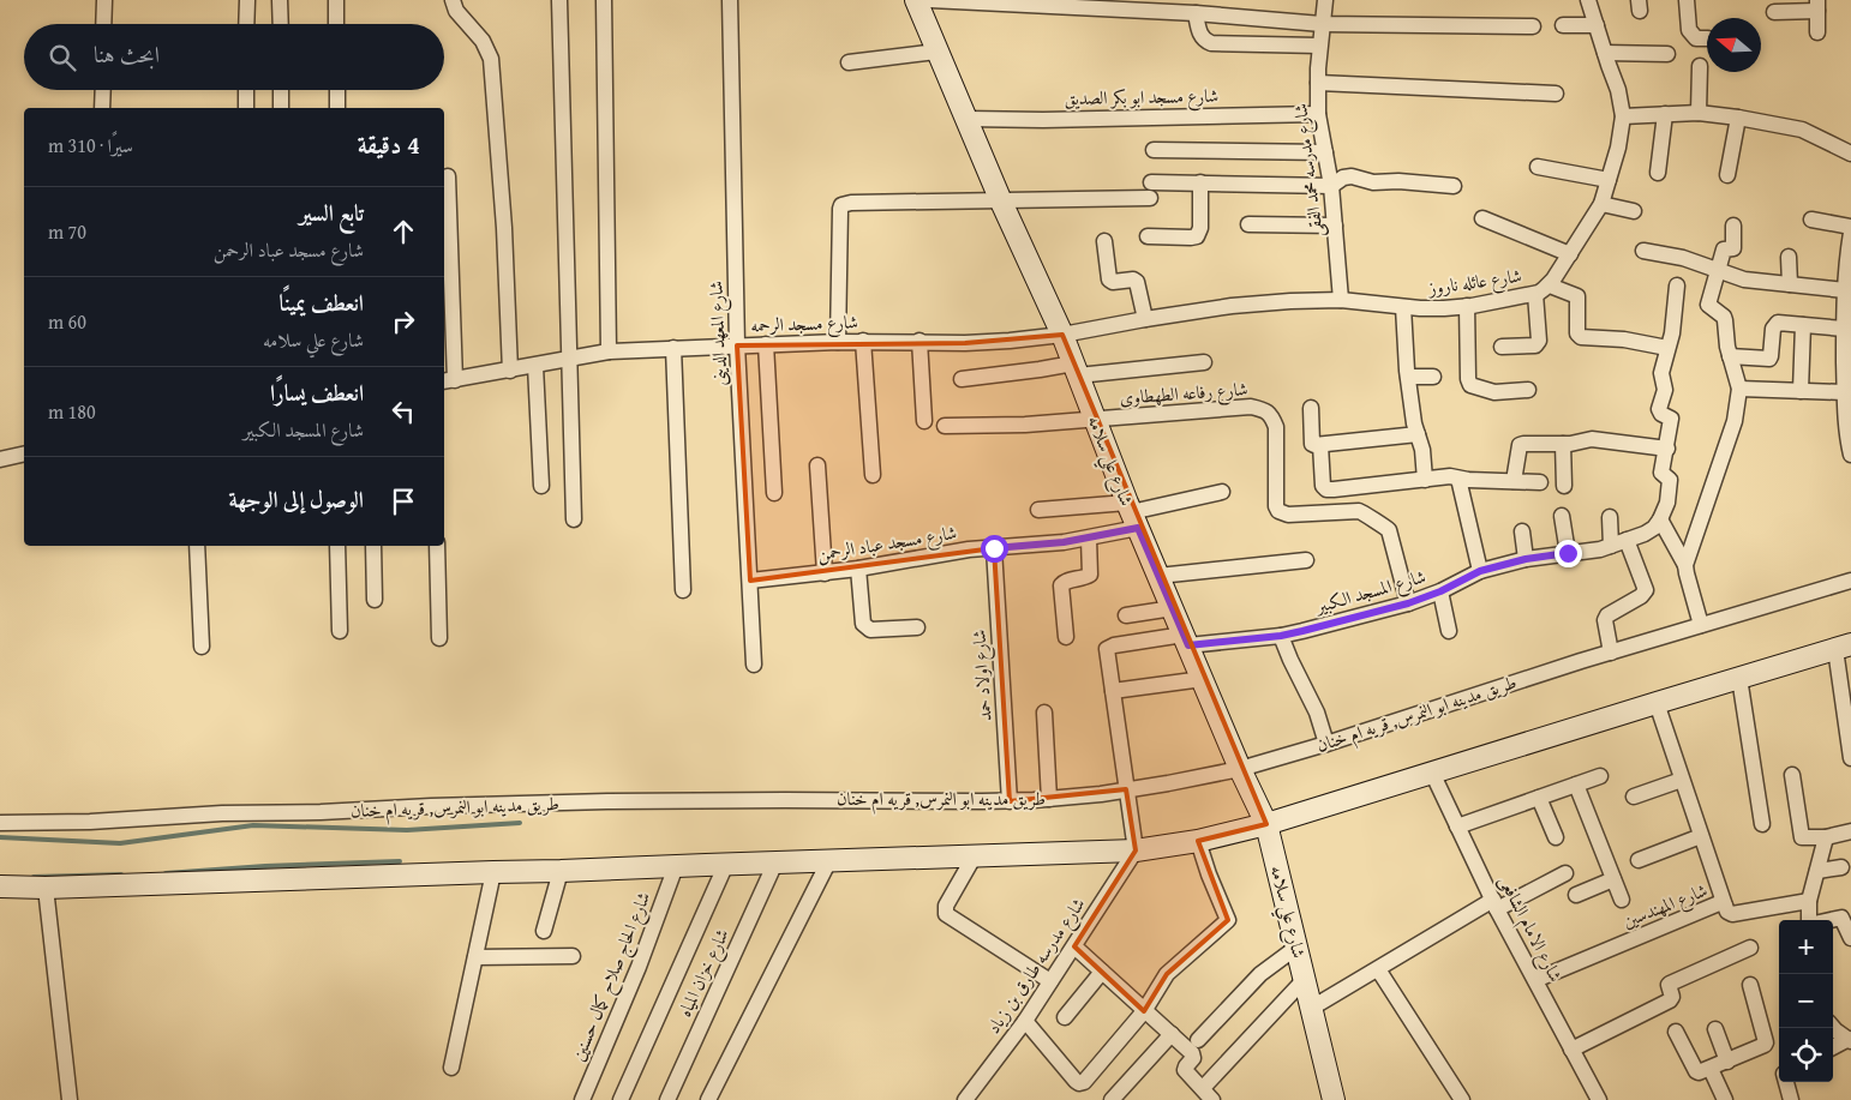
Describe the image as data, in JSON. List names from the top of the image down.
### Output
{
  "streets": {
    "street": [
      "شارع مسجد ابو بكر الصديق",
      "شارع مدرسه محمد الفقى",
      "شارع عائله ناروز",
      "شارع مسجد الرحمه",
      "شارع المعهد الدينى",
      "شارع رفاعه الطهطاوى",
      "شارع علي سلامه",
      "شارع مسجد عباد الرحمن",
      "شارع المسجد الكبير",
      "شارع اولاد حمد",
      "طريق مدينه ابو النمرس, قريه ام خنان",
      "شارع المهندسين",
      "شارع الامام الشافعى",
      "شارع مدرسه طارق بن زياد",
      "شارع خزان المياه",
      "شارع الحاج صلاح كمال حسنين"
    ]
  },
  "crossings": [
    ["شارع مسجد ابو بكر الصديق", "شارع مدرسه محمد الفقى"],
    ["شارع مسجد ابو بكر الصديق", "شارع علي سلامه"],
    ["شارع مدرسه محمد الفقى", "شارع عائله ناروز"],
    ["شارع عائله ناروز", "شارع مسجد الرحمه"],
    ["شارع عائله ناروز", "شارع علي سلامه"],
    ["شارع مسجد الرحمه", "شارع المعهد الدينى"],
    ["شارع مسجد الرحمه", "شارع علي سلامه"],
    ["شارع المعهد الدينى", "شارع مسجد عباد الرحمن"],
    ["شارع رفاعه الطهطاوى", "شارع علي سلامه"],
    ["شارع رفاعه الطهطاوى", "شارع المسجد الكبير"],
    ["شارع علي سلامه", "شارع مسجد عباد الرحمن"],
    ["شارع علي سلامه", "شارع المسجد الكبير"],
    ["شارع علي سلامه", "طريق مدينه ابو النمرس, قريه ام خنان"],
    ["شارع مسجد عباد الرحمن", "شارع اولاد حمد"],
    ["شارع اولاد حمد", "طريق مدينه ابو النمرس, قريه ام خنان"],
    ["شارع المهندسين", "شارع الامام الشافعى"]
  ],
  "north": "left",
  "page": {
    "search": "ابحث هنا",
    "heading": ["4 دقيقة", "سيرًا · 310 m"],
    "list": [
      ["تابع السير", "شارع مسجد عباد الرحمن", "70 m"],
      ["انعطف يمينًا", "شارع علي سلامه", "60 m"],
      ["انعطف يسارًا", "شارع المسجد الكبير", "180 m"],
      "الوصول إلى الوجهة"
    ],
    "map_buttons": ["+", "−"]
  }
}
